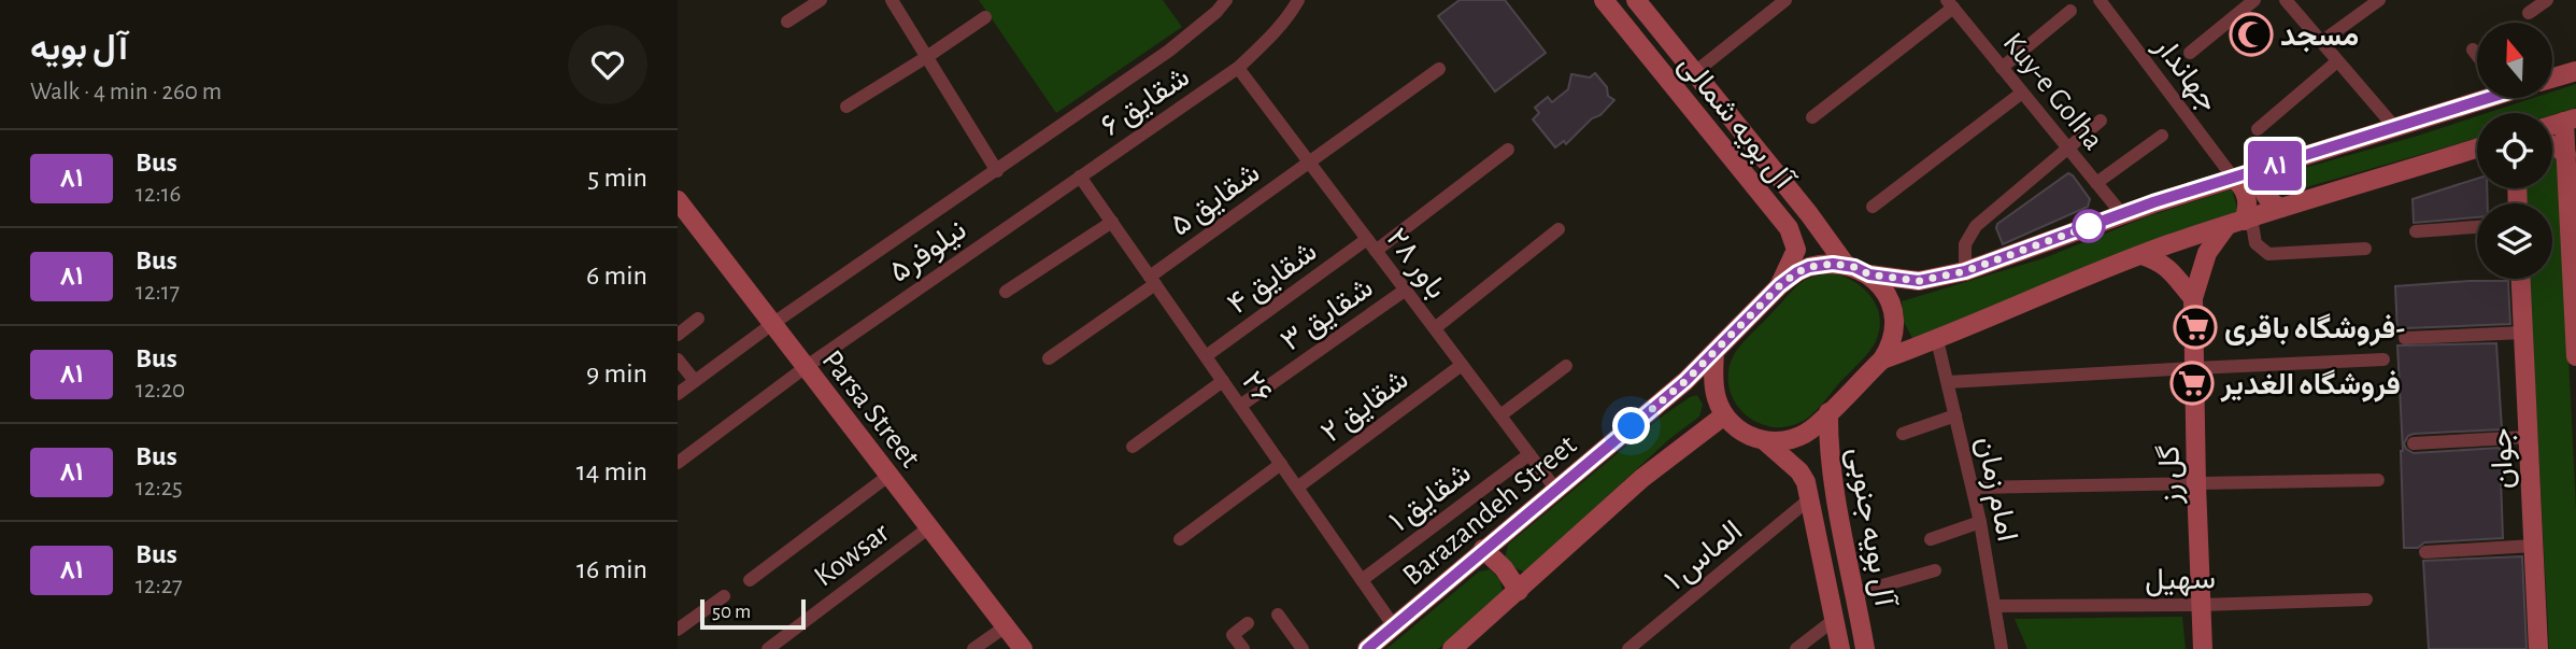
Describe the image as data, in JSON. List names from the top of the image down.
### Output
{
  "streets": {
    "main road": [
      "آل بویه شمالی",
      "Parsa Street",
      "جوان",
      "گل رز",
      "Barazandeh Street",
      "آل بویه جنوبی"
    ],
    "street": [
      "جهاندار",
      "Kuy-e Golha",
      "شقایق ۶",
      "شقایق ۵",
      "نیلوفر۵",
      "باور ۲۸",
      "شقایق ۴",
      "شقایق ۳",
      "۲۶",
      "شقایق ۲",
      "امام زمان",
      "شقایق ۱",
      "Kowsar",
      "الماس ۱",
      "سهیل"
    ]
  },
  "crossings": [
    ["شقایق ۶", "نیلوفر۵"],
    ["شقایق ۶", "باور ۲۸"],
    ["شقایق ۶", "۲۶"],
    ["آل بویه شمالی", "Barazandeh Street"],
    ["آل بویه شمالی", "آل بویه جنوبی"],
    ["شقایق ۵", "باور ۲۸"],
    ["شقایق ۵", "۲۶"],
    ["نیلوفر۵", "۲۶"],
    ["نیلوفر۵", "Parsa Street"],
    ["باور ۲۸", "شقایق ۴"],
    ["باور ۲۸", "شقایق ۳"],
    ["باور ۲۸", "شقایق ۲"],
    ["باور ۲۸", "شقایق ۱"],
    ["باور ۲۸", "Barazandeh Street"],
    ["شقایق ۴", "۲۶"],
    ["شقایق ۳", "۲۶"],
    ["۲۶", "شقایق ۲"],
    ["۲۶", "شقایق ۱"],
    ["۲۶", "Barazandeh Street"],
    ["Parsa Street", "Kowsar"],
    ["گل رز", "سهیل"],
    ["امام زمان", "سهیل"],
    ["Barazandeh Street", "آل بویه جنوبی"],
    ["آل بویه جنوبی", "الماس ۱"]
  ],
  "places": {
    "mosque": ["مسجد"],
    "supermarket": ["فروشگاه باقری-", "فروشگاه الغدیر"]
  },
  "lines": ["bus line ۸۱"],
  "scale_bar": "50 m",
  "north": "top",
  "page": {
    "heading": ["آل بویه", "Walk · 4 min · 260 m"],
    "on_map": "۸۱",
    "list": [
      {
        "mark": "۸۱",
        "name": "Bus",
        "note": "12:16",
        "value": "5 min"
      },
      {
        "mark": "۸۱",
        "name": "Bus",
        "note": "12:17",
        "value": "6 min"
      },
      {
        "mark": "۸۱",
        "name": "Bus",
        "note": "12:20",
        "value": "9 min"
      },
      {
        "mark": "۸۱",
        "name": "Bus",
        "note": "12:25",
        "value": "14 min"
      },
      {
        "mark": "۸۱",
        "name": "Bus",
        "note": "12:27",
        "value": "16 min"
      }
    ],
    "scale": "50 m"
  }
}
